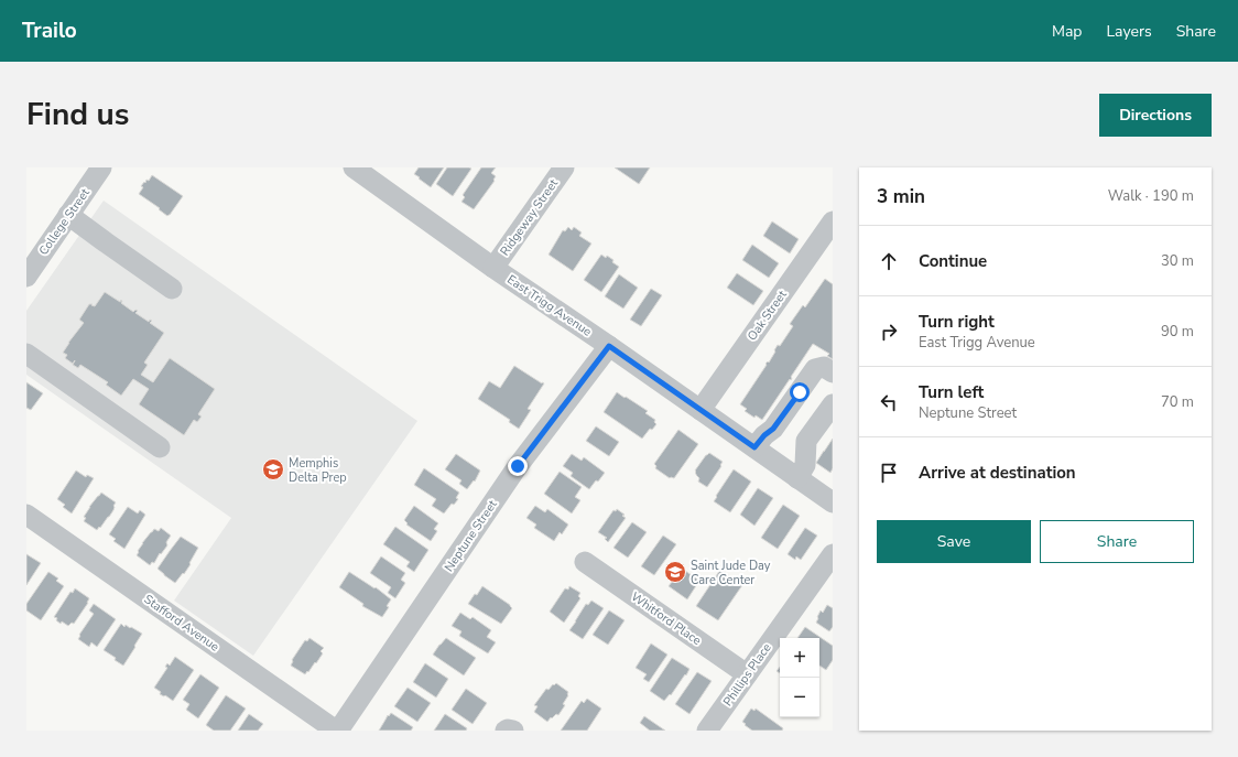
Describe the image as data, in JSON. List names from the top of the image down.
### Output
{
  "streets": {
    "street": [
      "Ridgeway Street",
      "College Street",
      "East Trigg Avenue",
      "Oak Street",
      "Neptune Street",
      "Whitford Place",
      "Stafford Avenue",
      "Phillips Place"
    ]
  },
  "crossings": [
    ["Ridgeway Street", "East Trigg Avenue"],
    ["East Trigg Avenue", "Oak Street"],
    ["East Trigg Avenue", "Neptune Street"],
    ["Neptune Street", "Stafford Avenue"],
    ["Whitford Place", "Phillips Place"]
  ],
  "places": {
    "school or university": ["Memphis Delta Prep", "Saint Jude Day Care Center"]
  },
  "page": {
    "header": "Trailo",
    "nav": ["Map", "Layers", "Share"],
    "title": "Find us",
    "buttons": [
      "Directions",
      ["Save", "Share"]
    ],
    "heading": ["3 min", "Walk · 190 m"],
    "list": [
      ["Continue", "30 m"],
      ["Turn right", "East Trigg Avenue", "90 m"],
      ["Turn left", "Neptune Street", "70 m"],
      "Arrive at destination"
    ],
    "map_buttons": ["+", "−"]
  }
}
